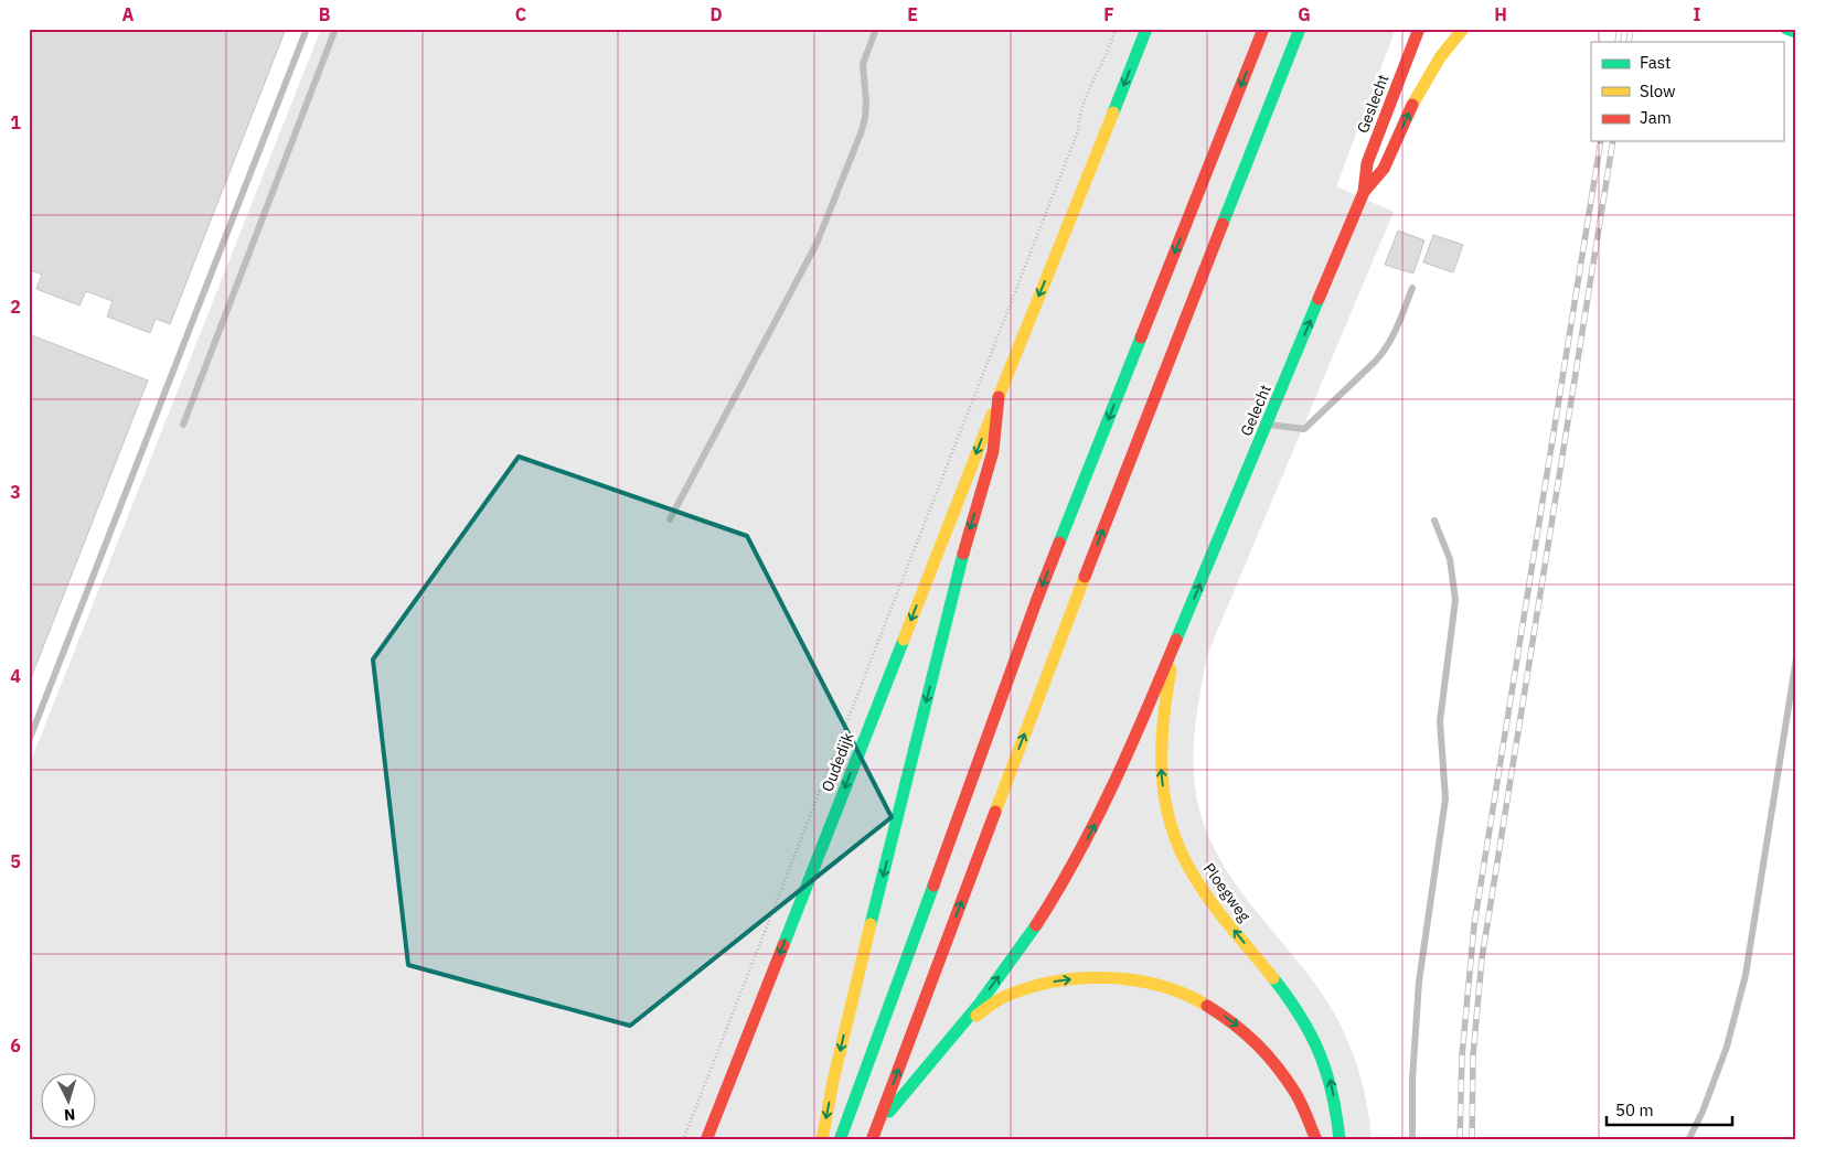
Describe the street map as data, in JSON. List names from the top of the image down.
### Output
{
  "streets": {
    "main road": [
      "Geslecht",
      "Gelecht",
      "Oudedijk",
      "Ploegweg"
    ]
  },
  "crossings": [
    ["Geslecht", "Gelecht"],
    ["Gelecht", "Ploegweg"]
  ],
  "one_way": ["Gelecht", "Ploegweg"],
  "legend": ["Fast", "Slow", "Jam"],
  "scale_bar": "50 m",
  "north": "bottom",
  "grid": {
    "columns": [
      "A",
      "B",
      "C",
      "D",
      "E",
      "F",
      "G",
      "H",
      "I"
    ],
    "rows": [
      "1",
      "2",
      "3",
      "4",
      "5",
      "6"
    ]
  }
}
